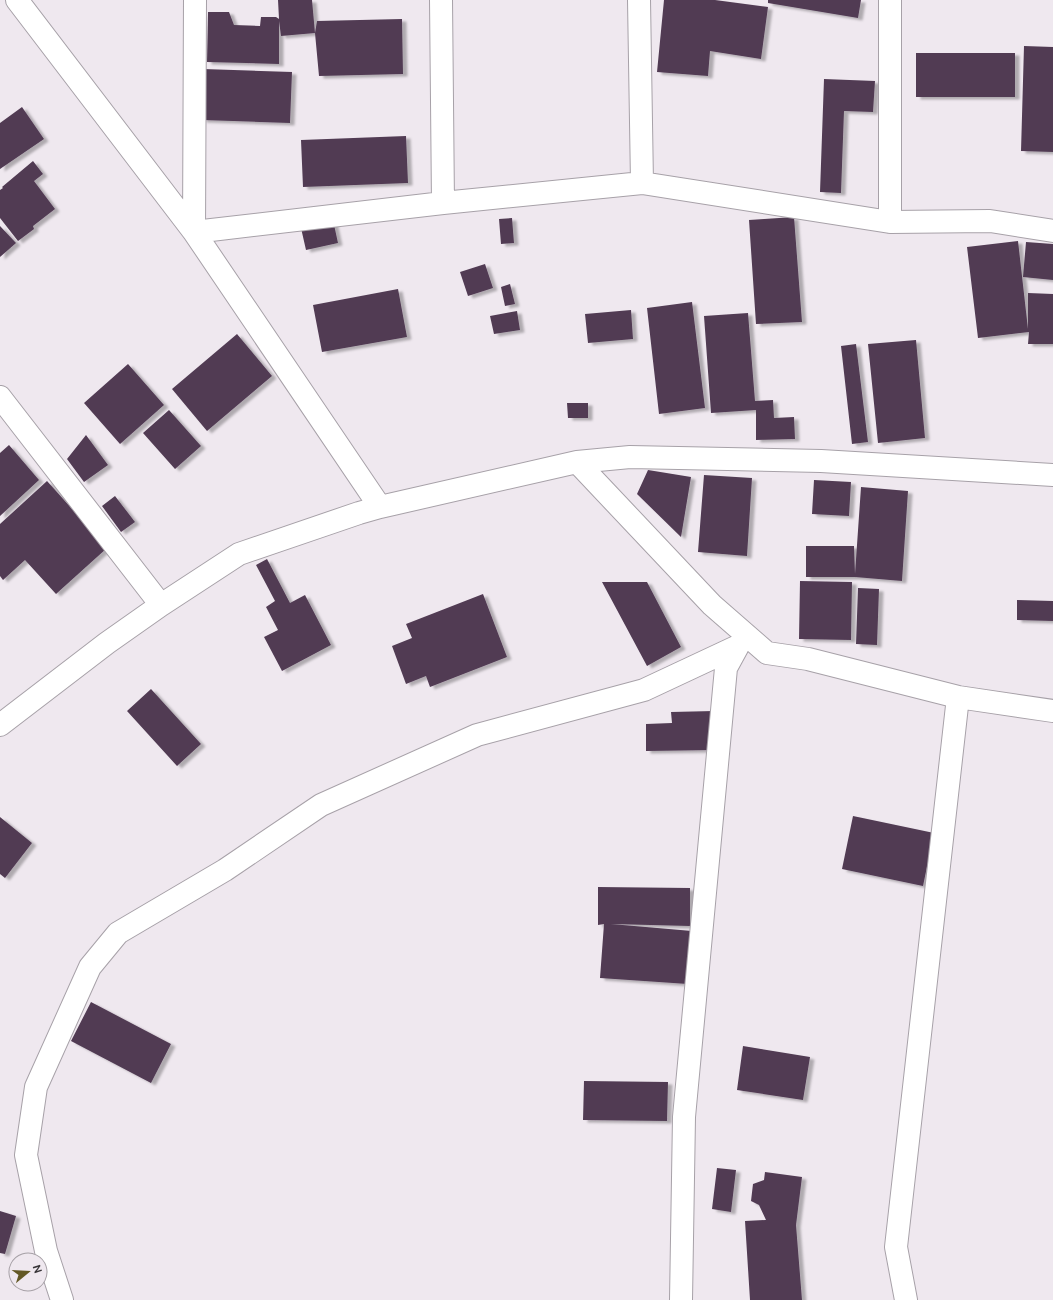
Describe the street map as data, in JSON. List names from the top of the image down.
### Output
{
  "north": "right"
}
